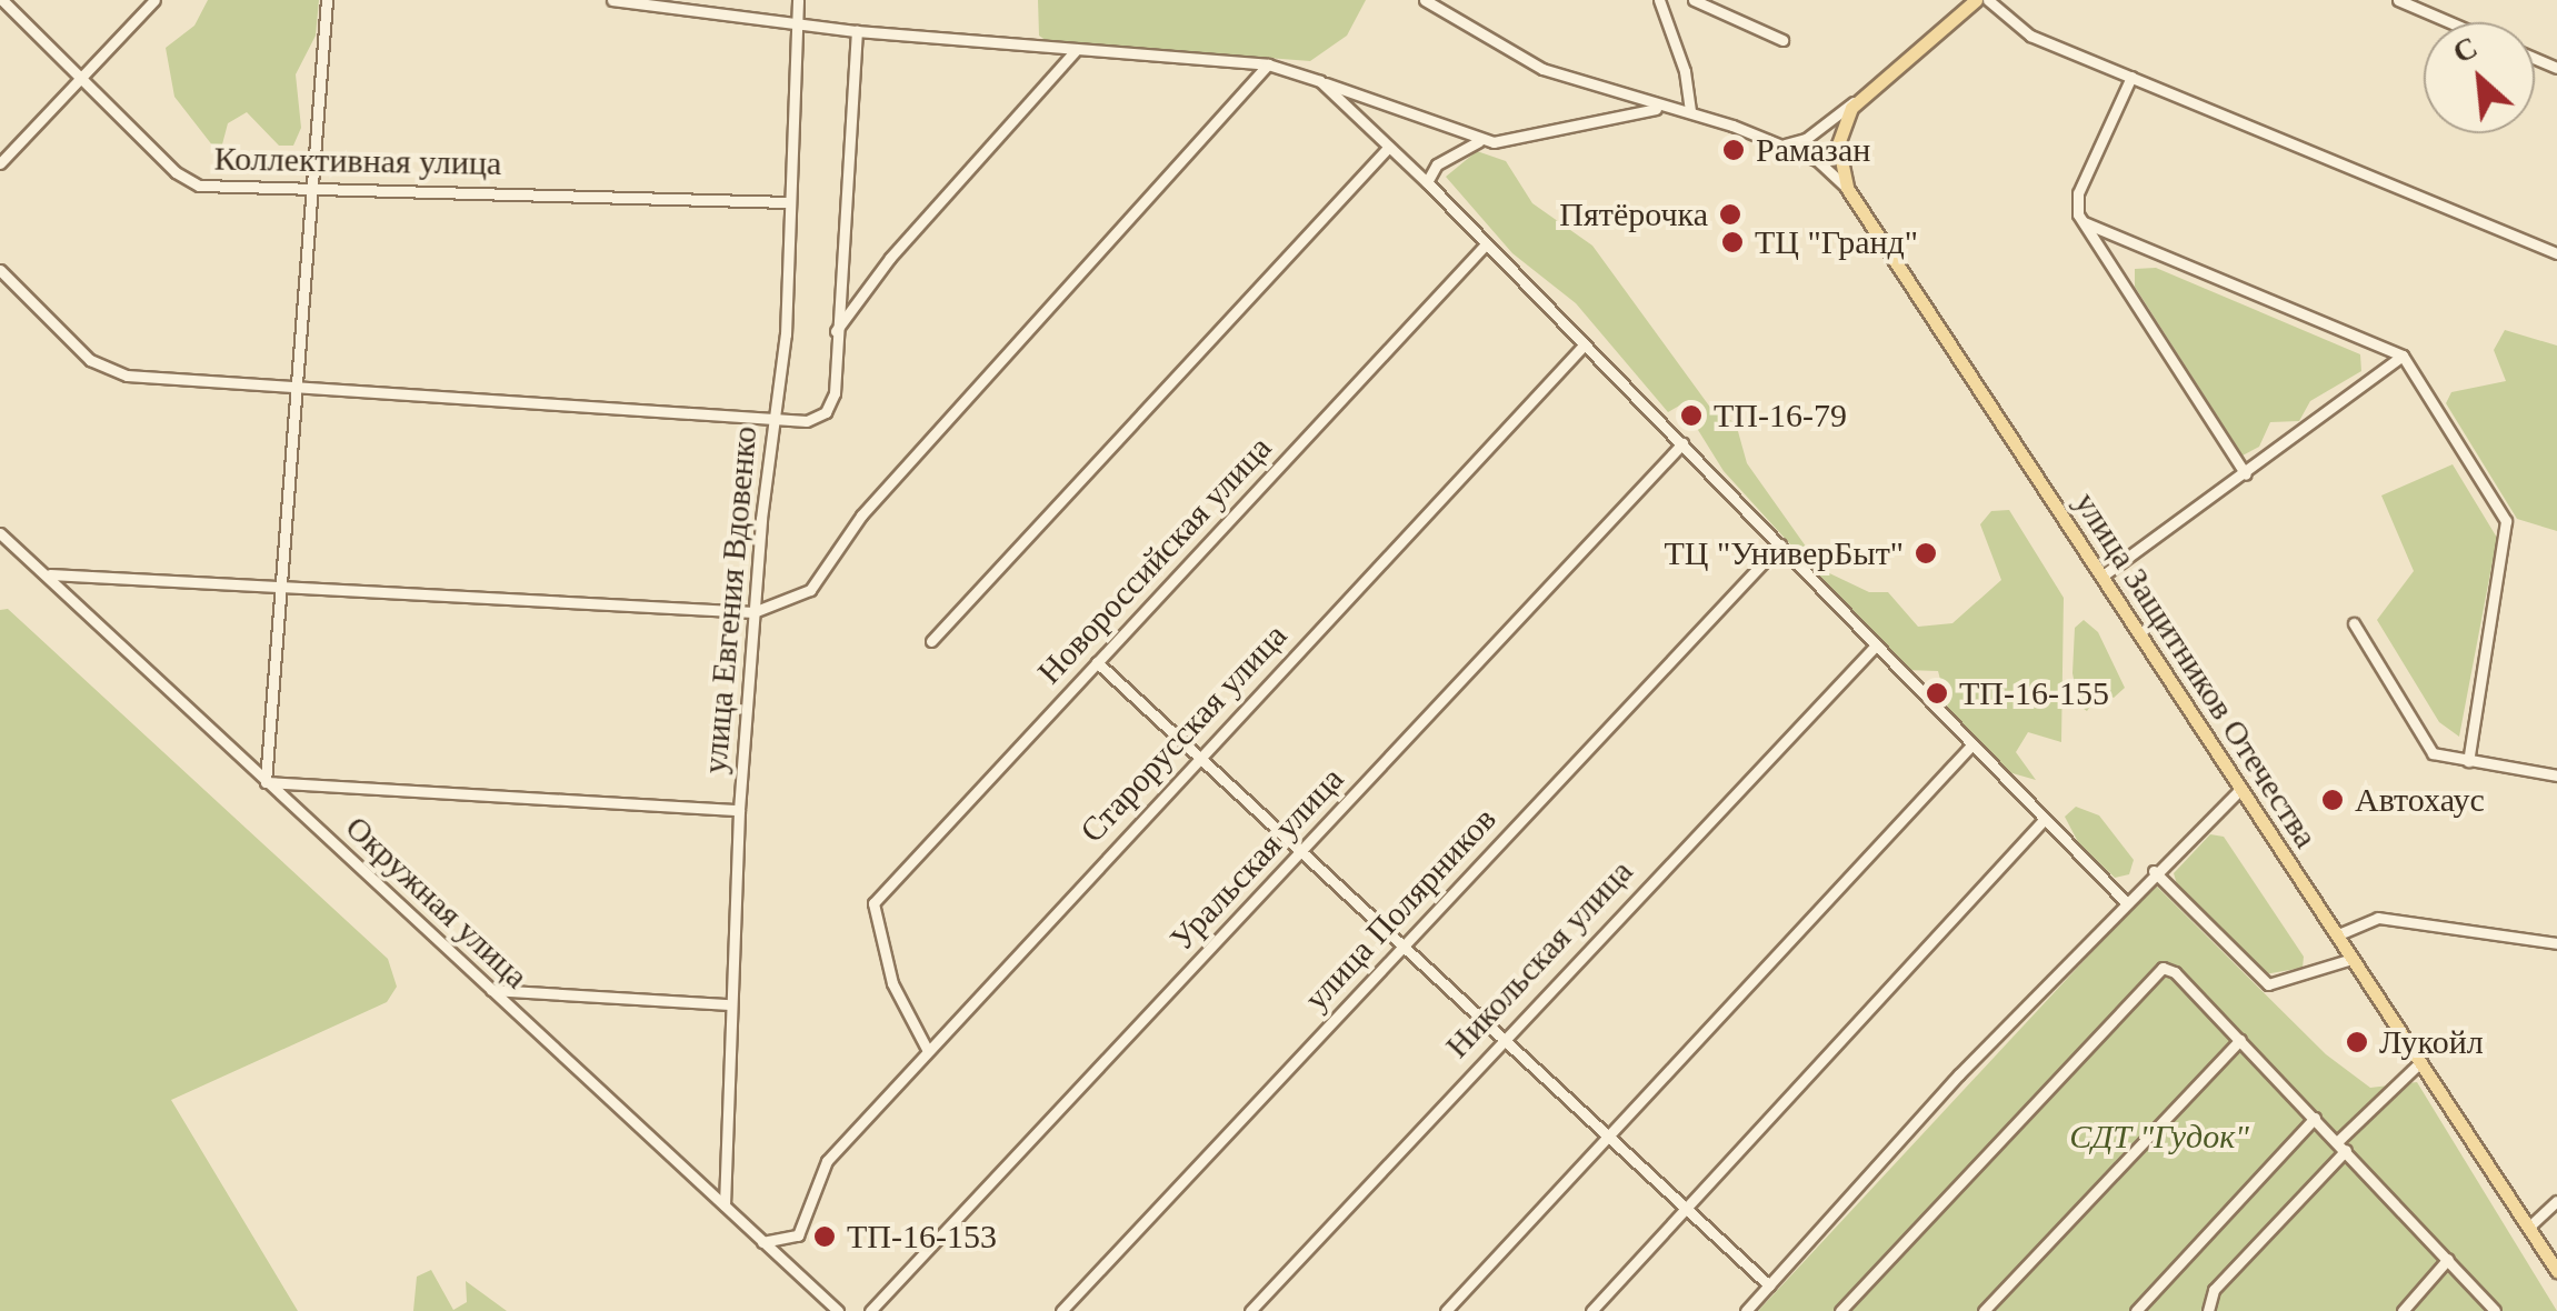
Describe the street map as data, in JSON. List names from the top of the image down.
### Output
{
  "streets": {
    "main road": ["улица Защитников Отечества"],
    "street": [
      "Коллективная улица",
      "Новороссийская улица",
      "улица Евгения Вдовенко",
      "Старорусская улица",
      "Уральская улица",
      "Окружная улица",
      "улица Полярников",
      "Никольская улица"
    ]
  },
  "crossings": [
    ["Коллективная улица", "улица Евгения Вдовенко"],
    ["Новороссийская улица", "Старорусская улица"],
    ["улица Евгения Вдовенко", "Окружная улица"],
    ["Старорусская улица", "Окружная улица"]
  ],
  "parks": ["СДТ \"Гудок\""],
  "places": [
    "Рамазан",
    "Пятёрочка",
    "ТЦ \"Гранд\"",
    "ТП-16-79",
    "ТЦ \"УниверБыт\"",
    "ТП-16-155",
    "Автохаус",
    "Лукойл",
    "ТП-16-153"
  ],
  "north": "top left"
}
